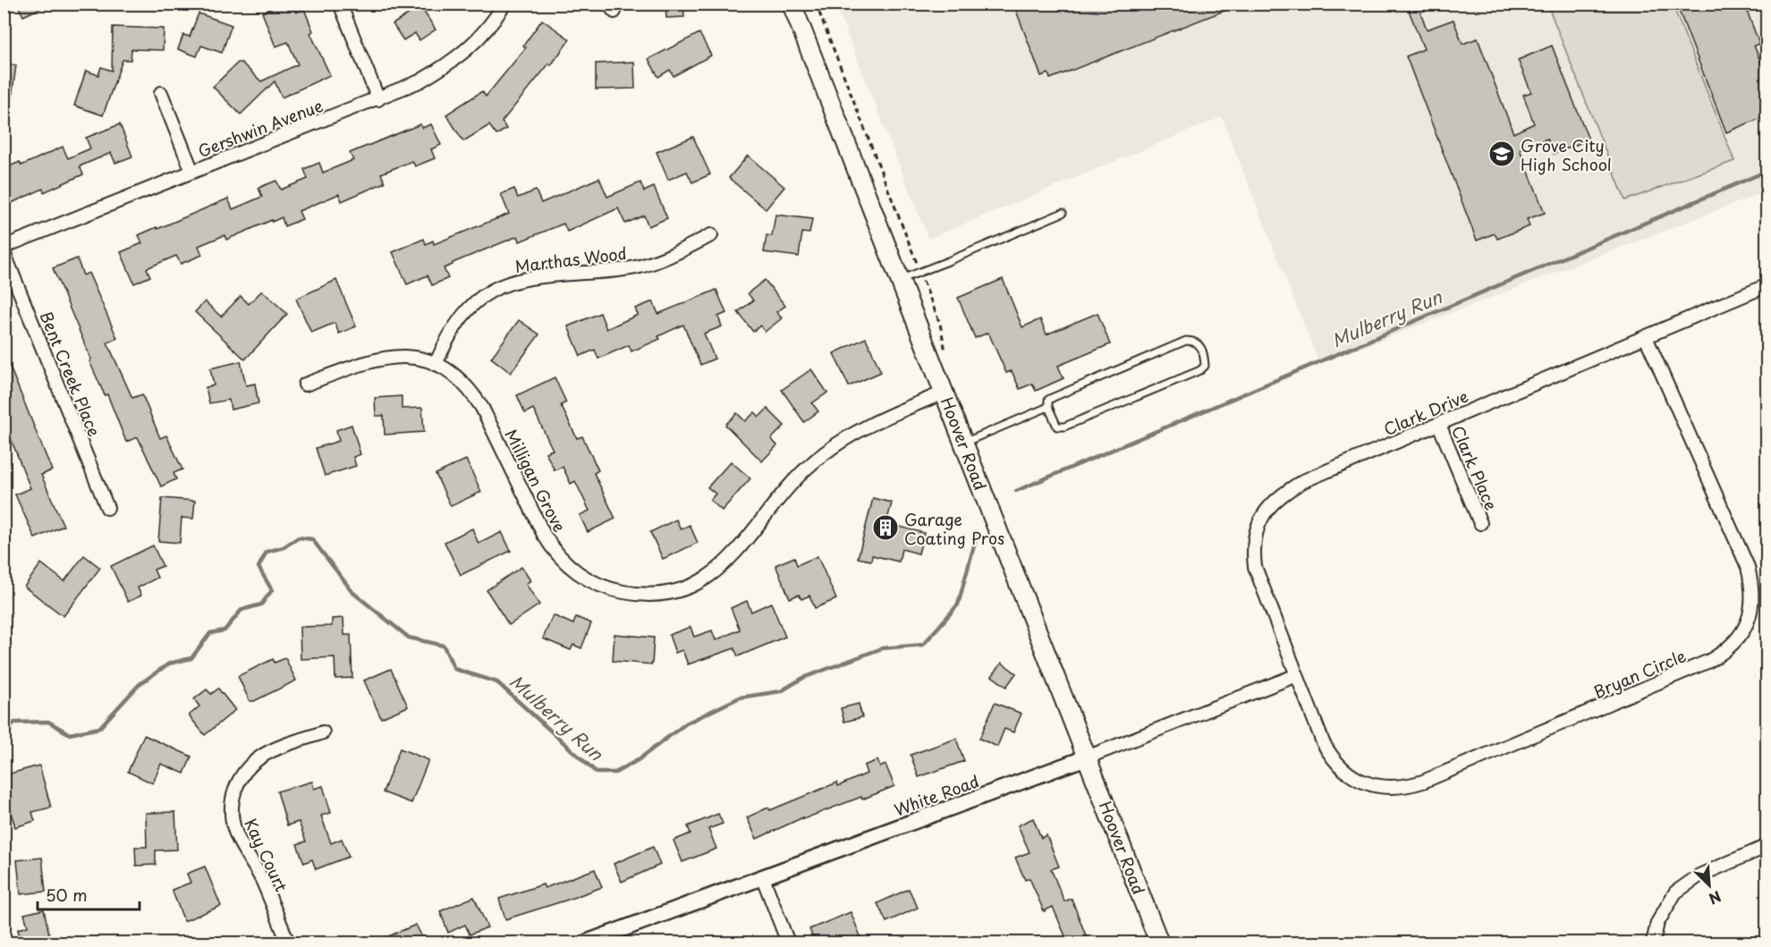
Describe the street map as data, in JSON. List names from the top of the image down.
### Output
{
  "streets": {
    "main road": ["Hoover Road"],
    "street": [
      "Gershwin Avenue",
      "Marthas Wood",
      "Bent Creek Place",
      "Clark Drive",
      "Clark Place",
      "Milligan Grove",
      "Bryan Circle",
      "White Road",
      "Kay Court"
    ]
  },
  "crossings": [
    ["Marthas Wood", "Milligan Grove"],
    ["Clark Drive", "Clark Place"],
    ["Clark Drive", "Bryan Circle"],
    ["Clark Drive", "White Road"],
    ["Hoover Road", "Milligan Grove"],
    ["Hoover Road", "White Road"],
    ["Bryan Circle", "White Road"]
  ],
  "water": ["Mulberry Run"],
  "places": {
    "school or university": ["Grove City High School"],
    "building": ["Garage Coating Pros"]
  },
  "scale_bar": "50 m",
  "north": "bottom right"
}
